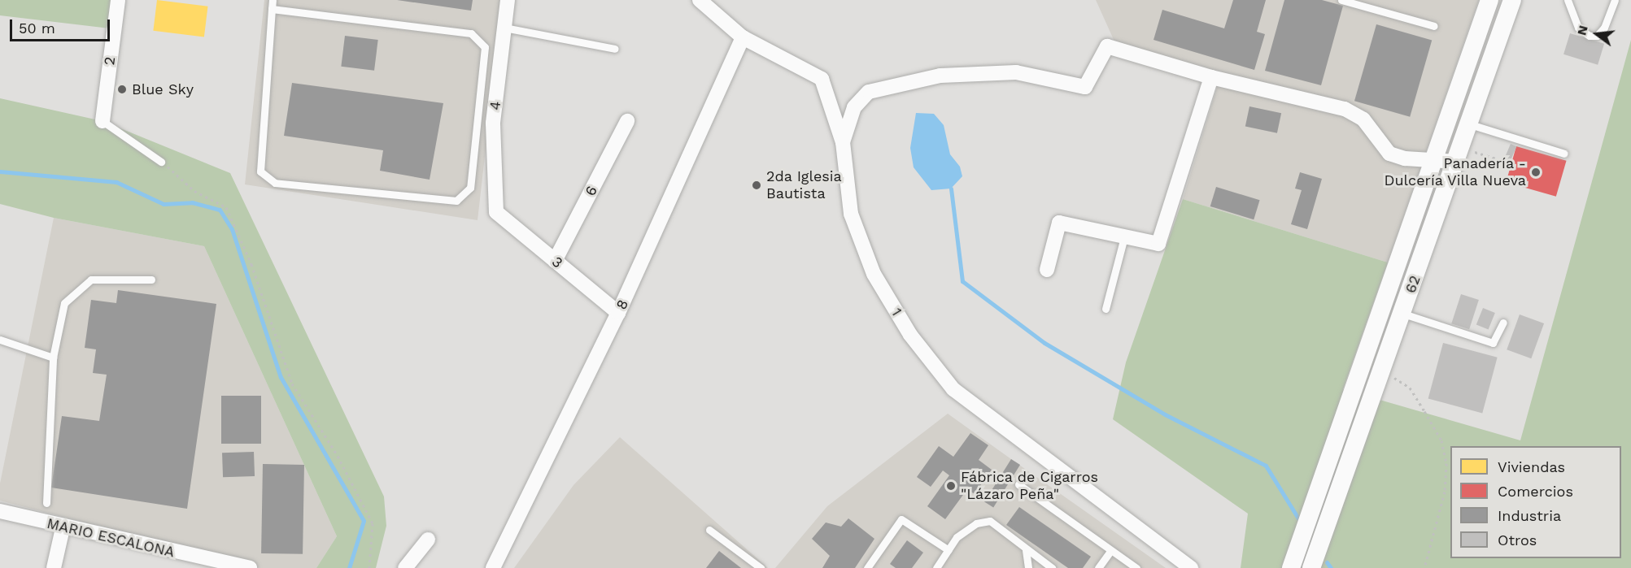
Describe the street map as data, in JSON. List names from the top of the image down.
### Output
{
  "streets": {
    "street": [
      "2",
      "4",
      "6",
      "3",
      "62",
      "8",
      "1",
      "MARIO ESCALONA"
    ]
  },
  "crossings": [
    ["4", "3"],
    ["6", "3"],
    ["3", "8"],
    ["8", "1"]
  ],
  "places": [
    "Blue Sky",
    "Panadería - Dulcería Villa Nueva",
    "2da Iglesia Bautista",
    "Fábrica de Cigarros \"Lázaro Peña\""
  ],
  "legend": [
    "Viviendas",
    "Comercios",
    "Industria",
    "Otros"
  ],
  "scale_bar": "50 m",
  "north": "left"
}
